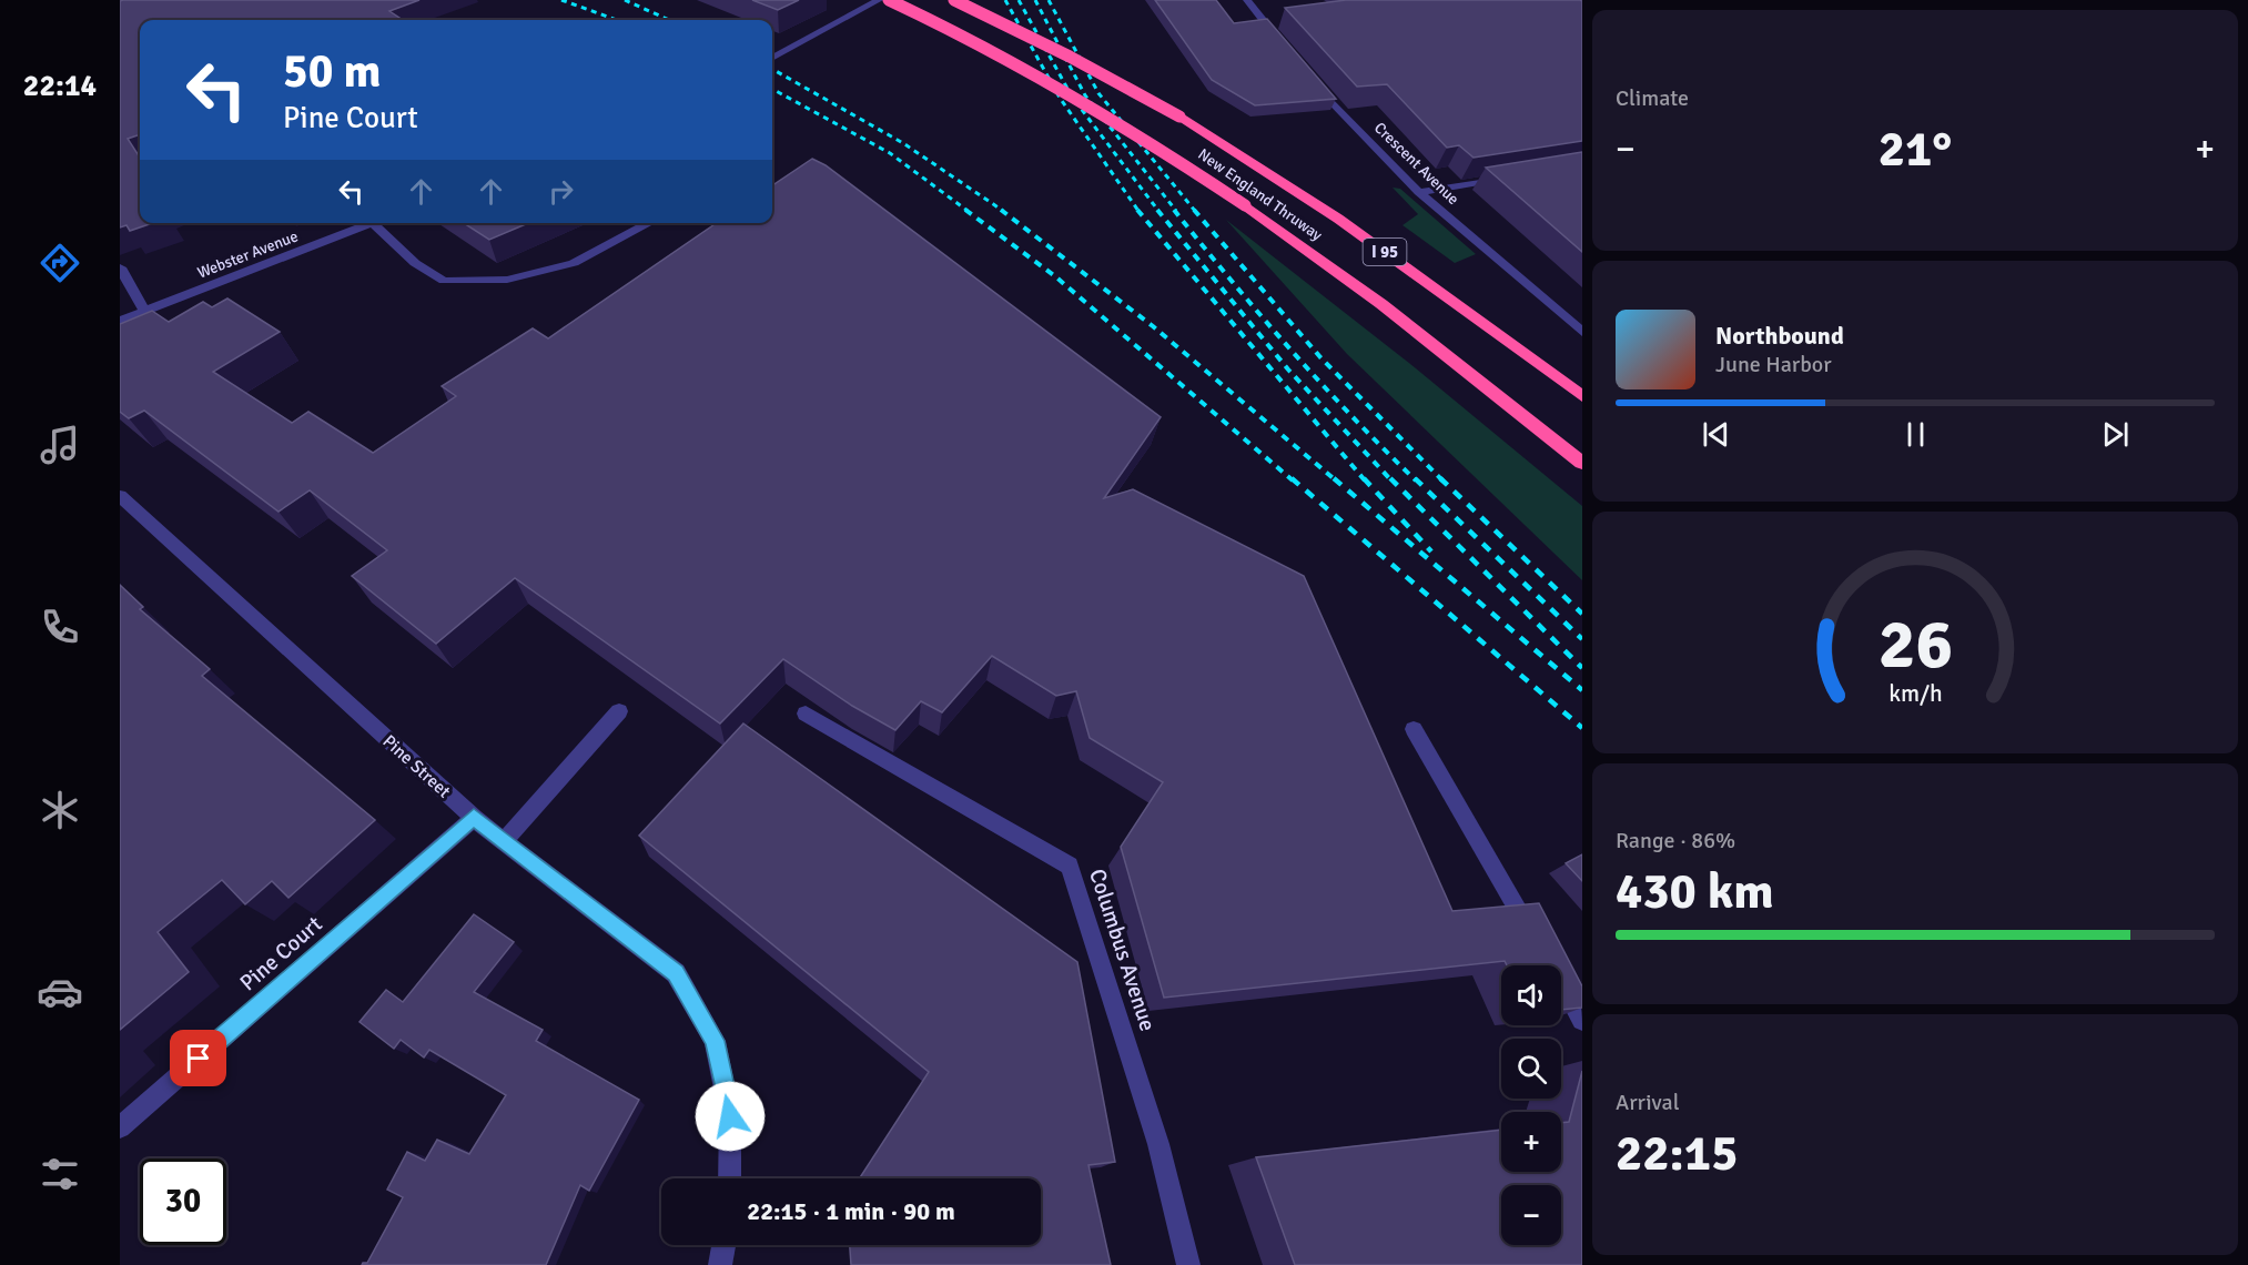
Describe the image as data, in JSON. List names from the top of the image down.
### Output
{
  "streets": {
    "highway": ["New England Thruway", "I 95"],
    "street": [
      "Crescent Avenue",
      "Webster Avenue",
      "Pine Street",
      "Columbus Avenue",
      "Pine Court"
    ]
  },
  "crossings": [
    ["Pine Street", "Pine Court"]
  ],
  "page": {
    "tabs": "22:14",
    "tile": [
      "Climate",
      ["Range · 86%", "430 km"],
      ["Arrival", "22:15"]
    ],
    "turn": ["50 m", "Pine Court"],
    "heat": ["−", "21°", "+"],
    "song": ["Northbound", "June Harbor"],
    "map_buttons": ["+", "−"],
    "limit": "30",
    "trip": "22:15 · 1 min · 90 m",
    "gauge": ["26", "km/h"]
  }
}
